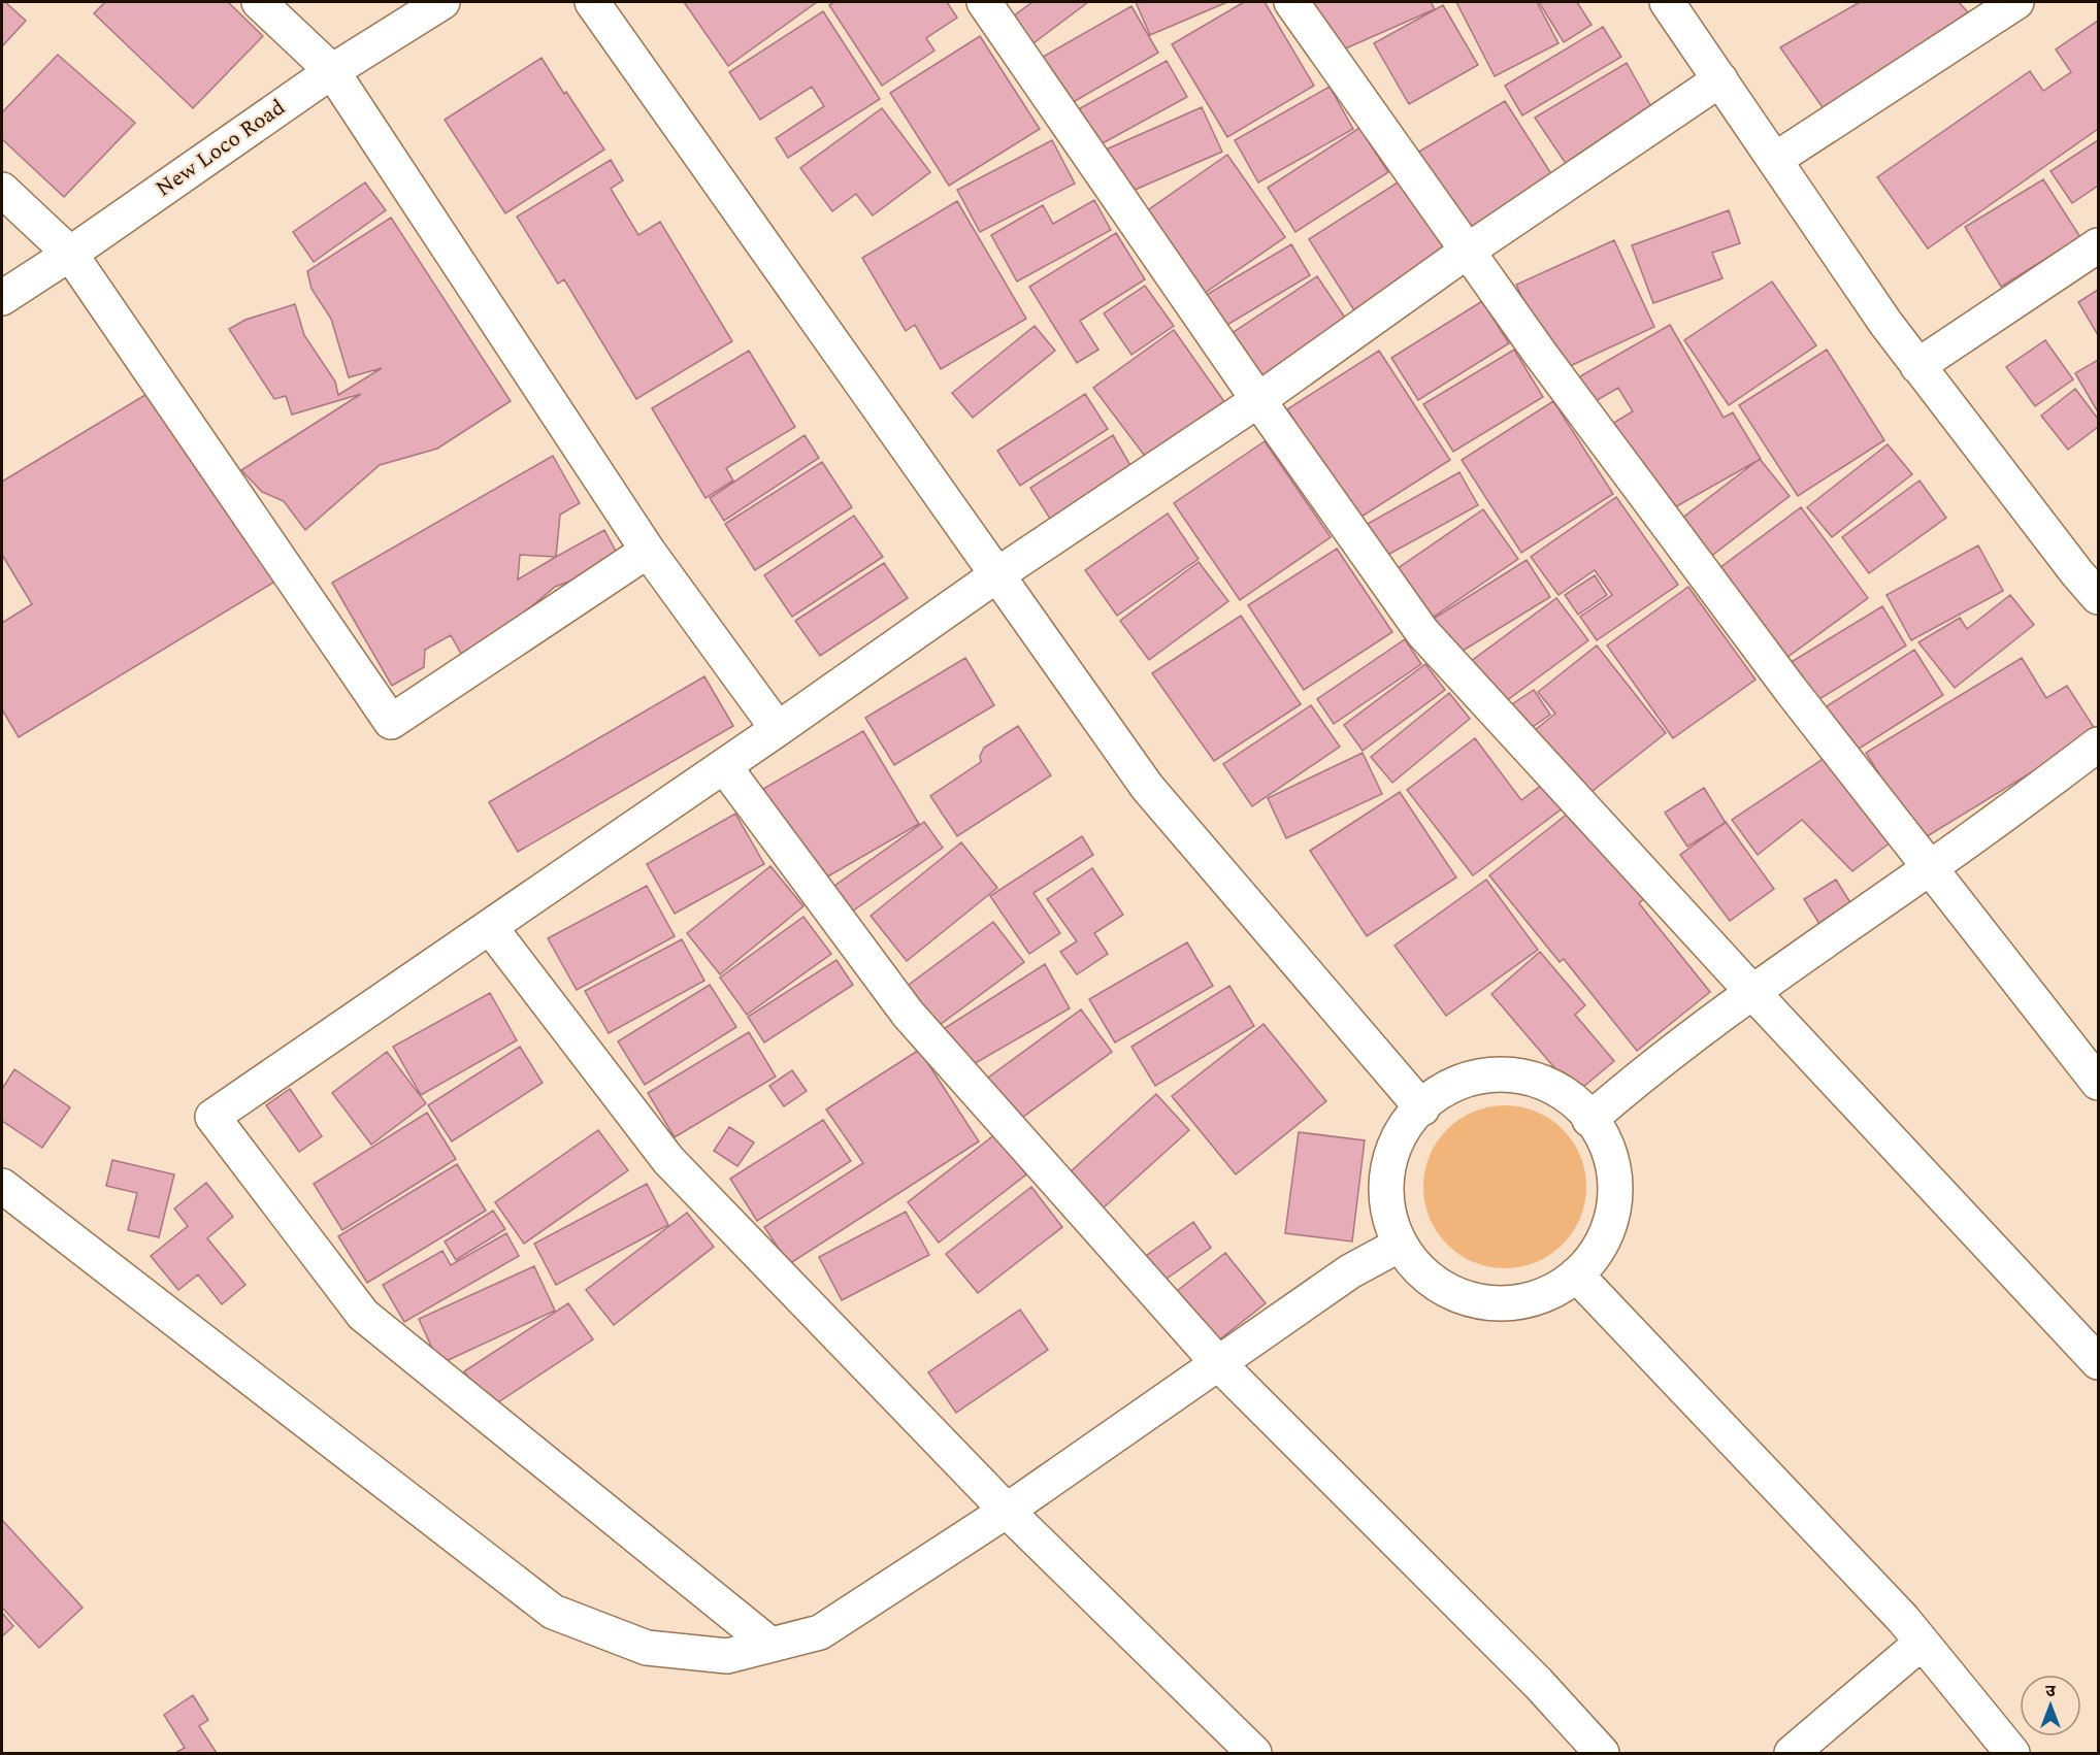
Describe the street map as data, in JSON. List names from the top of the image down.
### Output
{
  "streets": {
    "street": ["New Loco Road"]
  },
  "north": "top"
}
